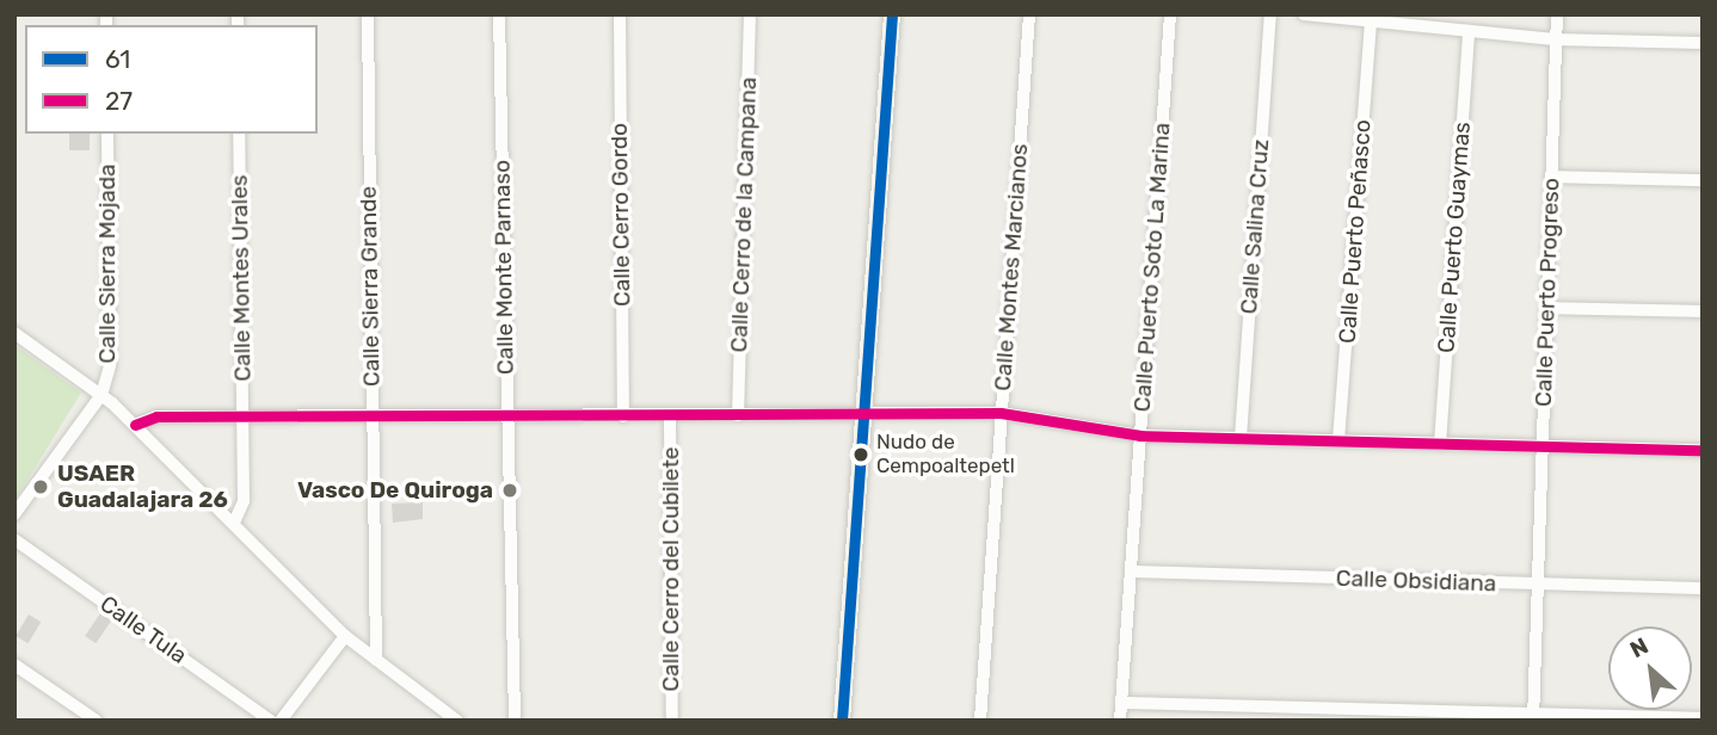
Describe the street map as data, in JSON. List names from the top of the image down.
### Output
{
  "streets": {
    "street": [
      "Calle Cerro Gordo",
      "Calle Cerro de la Campana",
      "Calle Salina Cruz",
      "Calle Puerto Peñasco",
      "Calle Puerto Guaymas",
      "Calle Sierra Mojada",
      "Calle Monte Parnaso",
      "Calle Montes Marcianos",
      "Calle Puerto Soto La Marina",
      "Calle Montes Urales",
      "Calle Sierra Grande",
      "Calle Puerto Progreso",
      "Calle Cerro del Cubilete",
      "Calle Obsidiana",
      "Calle Tula"
    ]
  },
  "crossings": [
    ["Calle Puerto Soto La Marina", "Calle Obsidiana"],
    ["Calle Puerto Progreso", "Calle Obsidiana"]
  ],
  "places": ["Nudo de Cempoaltepetl", "USAER Guadalajara 26", "Vasco De Quiroga"],
  "lines": ["transit line 61", "transit line 27"],
  "legend": ["61", "27"],
  "north": "top left"
}
